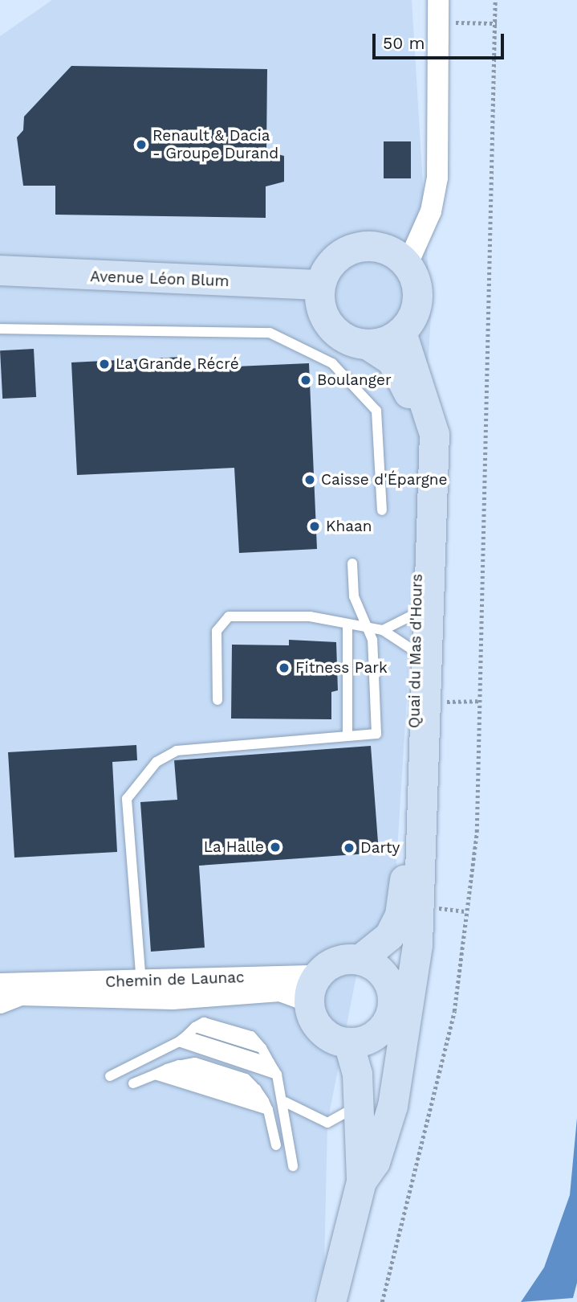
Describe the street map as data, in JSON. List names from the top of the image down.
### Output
{
  "streets": {
    "street": ["Avenue Léon Blum", "Quai du Mas d'Hours", "Chemin de Launac"]
  },
  "crossings": [
    ["Avenue Léon Blum", "Quai du Mas d'Hours"],
    ["Quai du Mas d'Hours", "Chemin de Launac"]
  ],
  "places": [
    "Renault & Dacia - Groupe Durand",
    "La Grande Récré",
    "Boulanger",
    "Caisse d'Épargne",
    "Khaan",
    "Fitness Park",
    "La Halle",
    "Darty"
  ],
  "scale_bar": "50 m"
}
